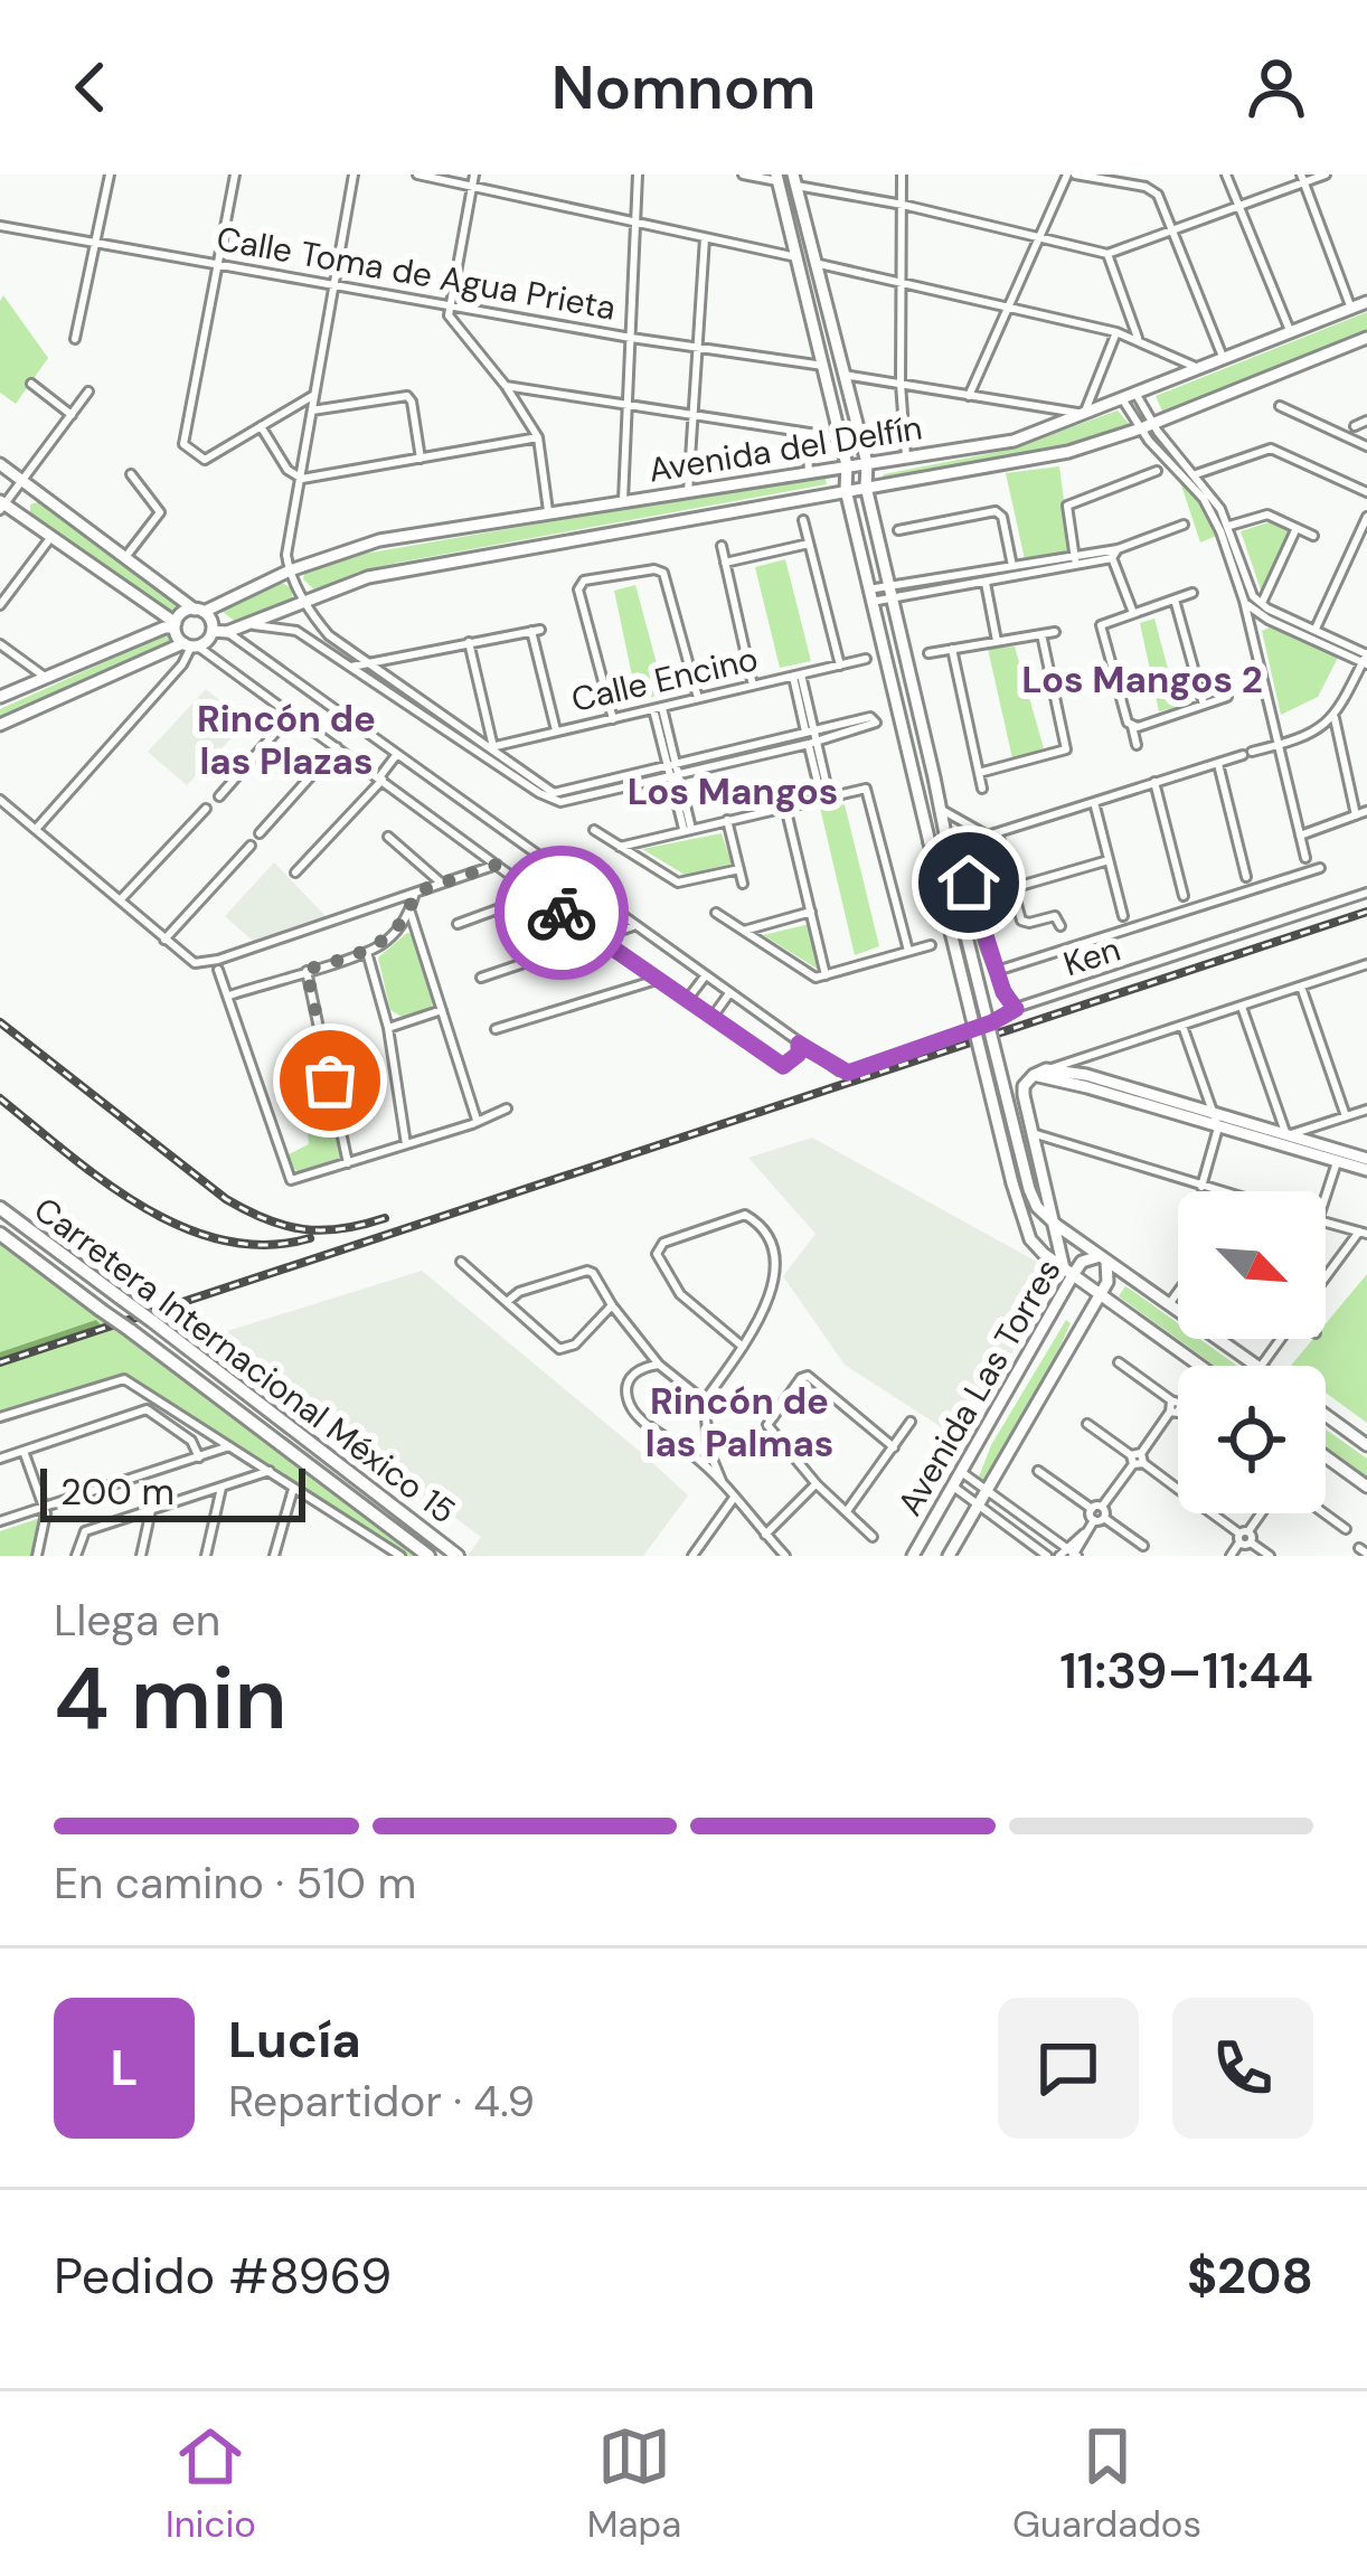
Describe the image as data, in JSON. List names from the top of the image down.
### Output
{
  "streets": {
    "main road": ["Carretera Internacional México 15"],
    "street": [
      "Calle Toma de Agua Prieta",
      "Avenida del Delfín",
      "Calle Encino",
      "Ken",
      "Avenida Las Torres"
    ]
  },
  "districts": [
    "Los Mangos 2",
    "Rincón de las Plazas",
    "Los Mangos",
    "Rincón de las Palmas"
  ],
  "scale_bar": "200 m",
  "north": "bottom right",
  "page": {
    "header": "Nomnom",
    "scale": "200 m",
    "heading": ["4 min", "Llega en", "11:39–11:44"],
    "panel": [
      "Lucía",
      "Repartidor · 4.9",
      "Pedido #8969",
      "$208"
    ],
    "bar": "En camino · 510 m",
    "round": "L",
    "tabs": ["Inicio", "Mapa", "Guardados"]
  }
}
